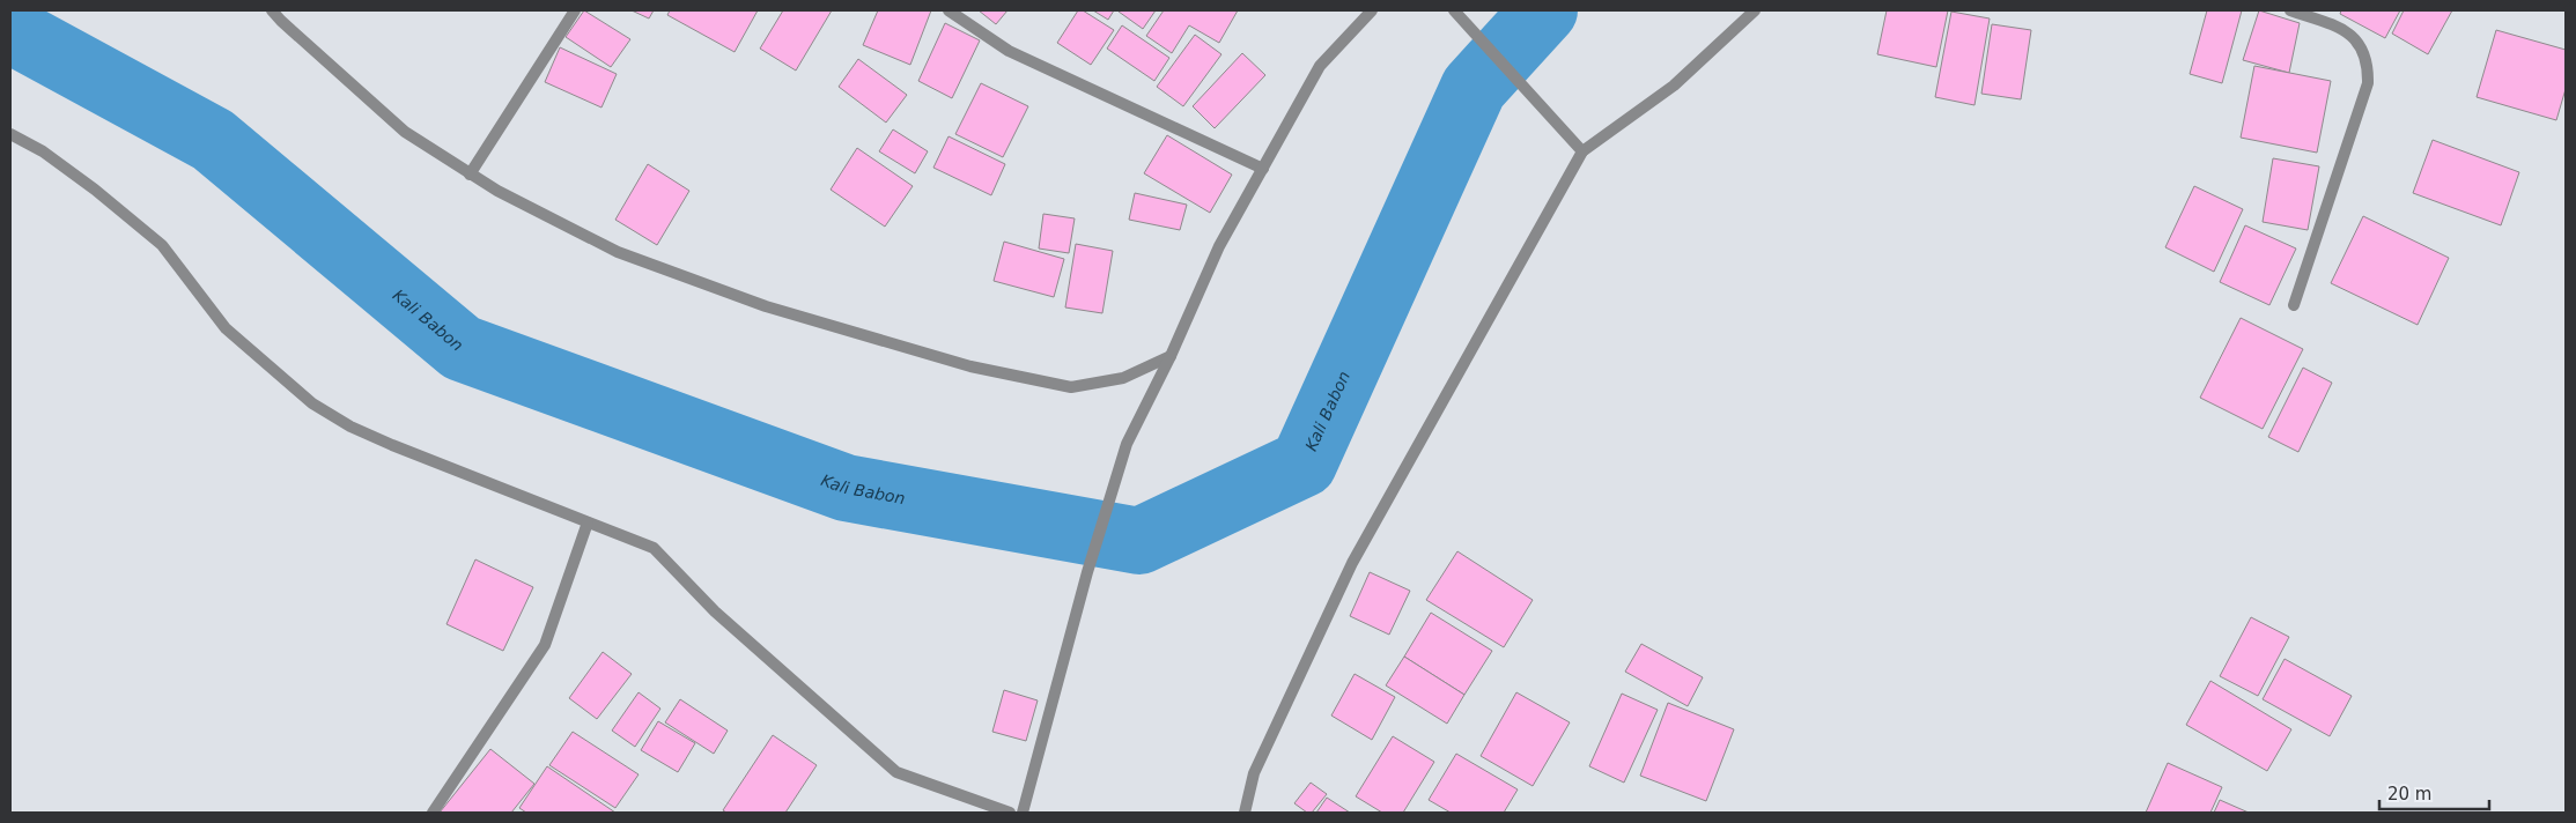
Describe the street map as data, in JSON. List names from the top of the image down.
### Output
{
  "water": ["Kali Babon"],
  "scale_bar": "20 m"
}
